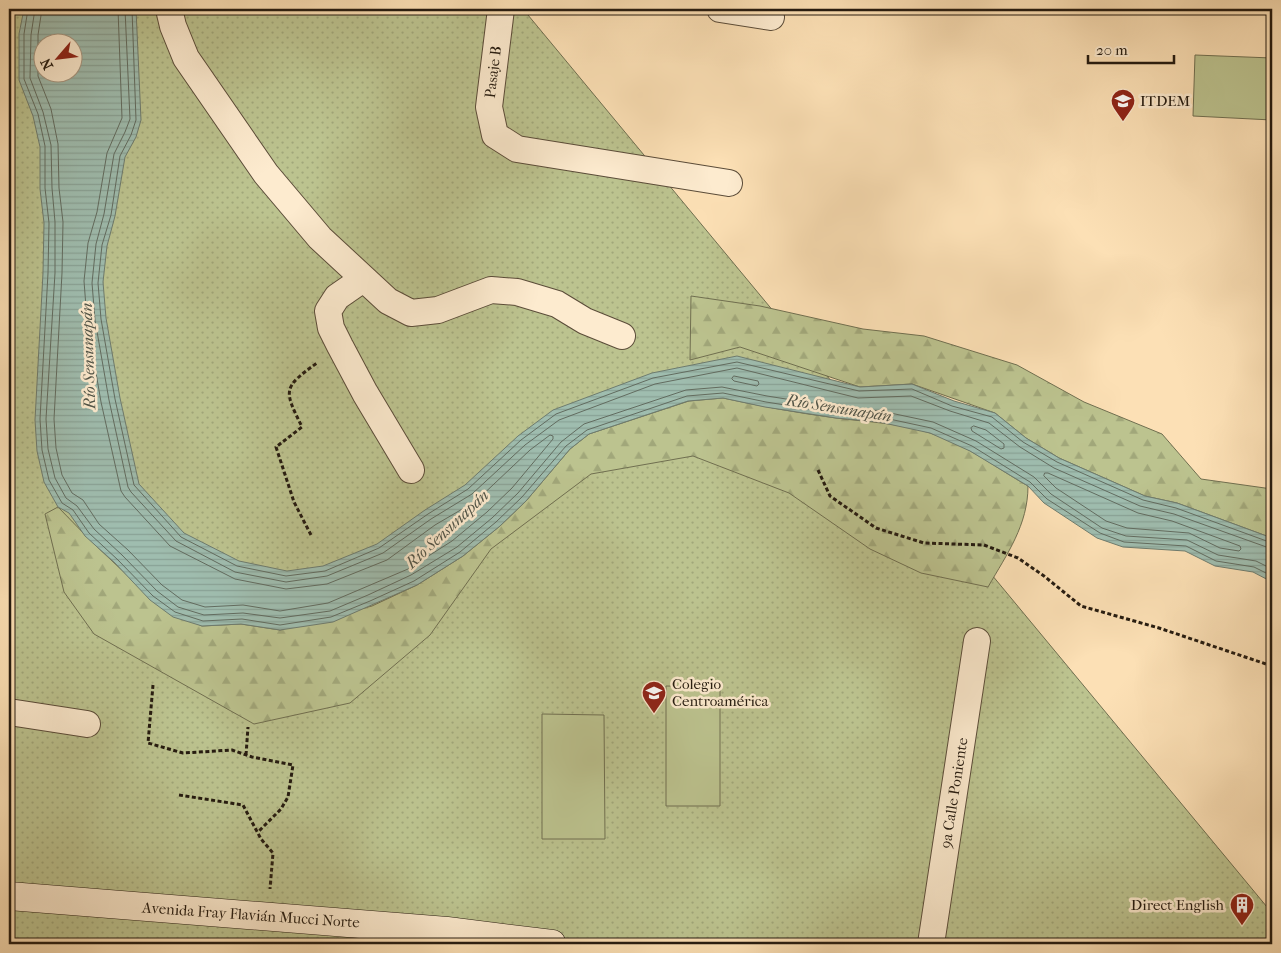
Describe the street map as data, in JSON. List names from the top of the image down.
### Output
{
  "streets": {
    "main road": ["Avenida Fray Flavián Mucci Norte"],
    "street": ["Pasaje B", "9a Calle Poniente"]
  },
  "water": ["Río Sensunapán"],
  "places": {
    "school or university": ["ITDEM", "Colegio Centroamérica"],
    "building": ["Direct English"]
  },
  "scale_bar": "20 m",
  "north": "bottom left"
}
